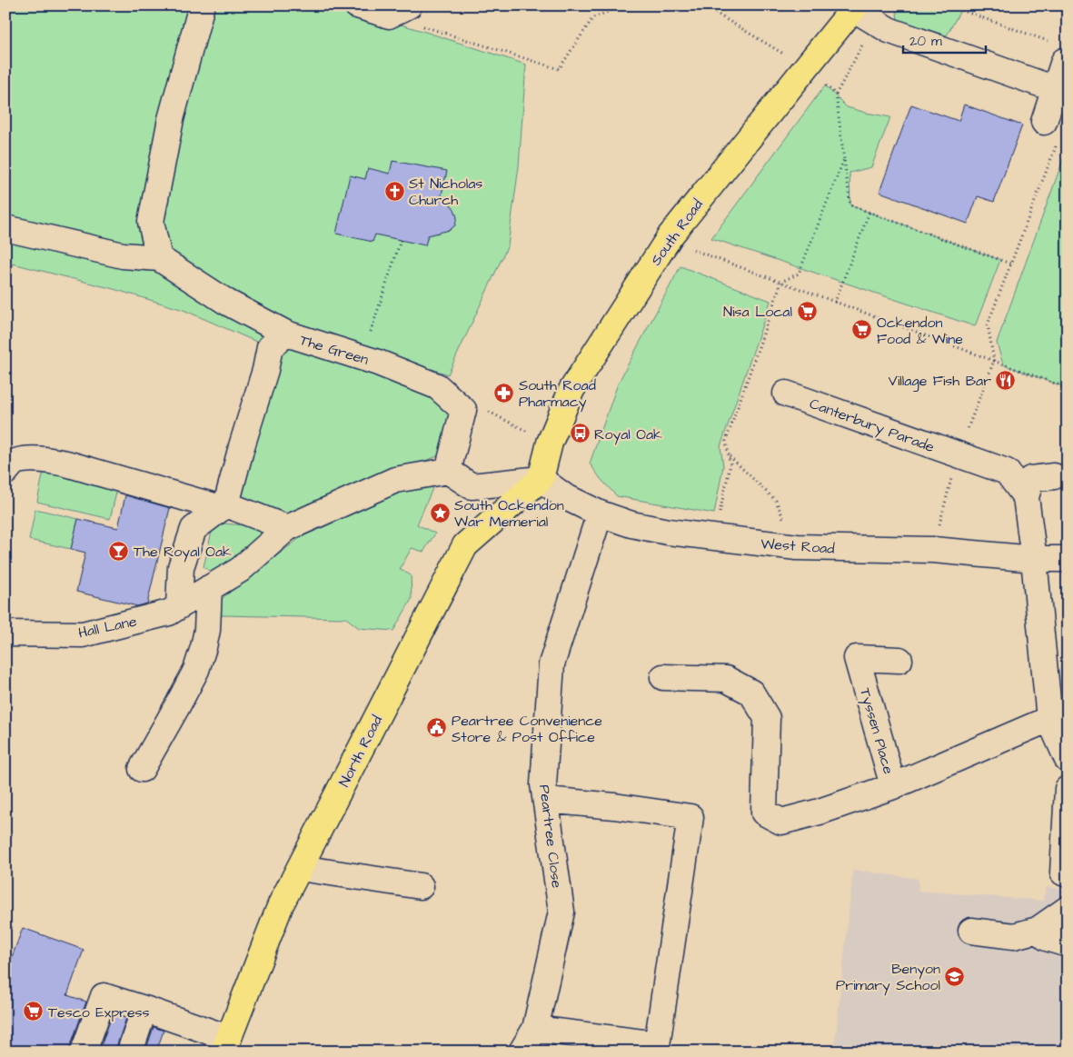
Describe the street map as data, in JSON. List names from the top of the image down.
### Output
{
  "streets": {
    "main road": ["South Road", "North Road"],
    "street": [
      "The Green",
      "Canterbury Parade",
      "West Road",
      "Hall Lane",
      "Tyssen Place",
      "Peartree Close"
    ]
  },
  "crossings": [
    ["South Road", "West Road"],
    ["South Road", "North Road"],
    ["West Road", "North Road"],
    ["West Road", "Peartree Close"]
  ],
  "places": {
    "church": ["St Nicholas Church"],
    "supermarket": ["Nisa Local", "Ockendon Food & Wine", "Tesco Express"],
    "restaurant": ["Village Fish Bar"],
    "pharmacy": ["South Road Pharmacy"],
    "bus stop": ["Royal Oak"],
    "place": ["South Ockendon War Memerial"],
    "bar": ["The Royal Oak"],
    "public building": ["Peartree Convenience Store & Post Office"],
    "school or university": ["Benyon Primary School"]
  },
  "scale_bar": "20 m"
}
